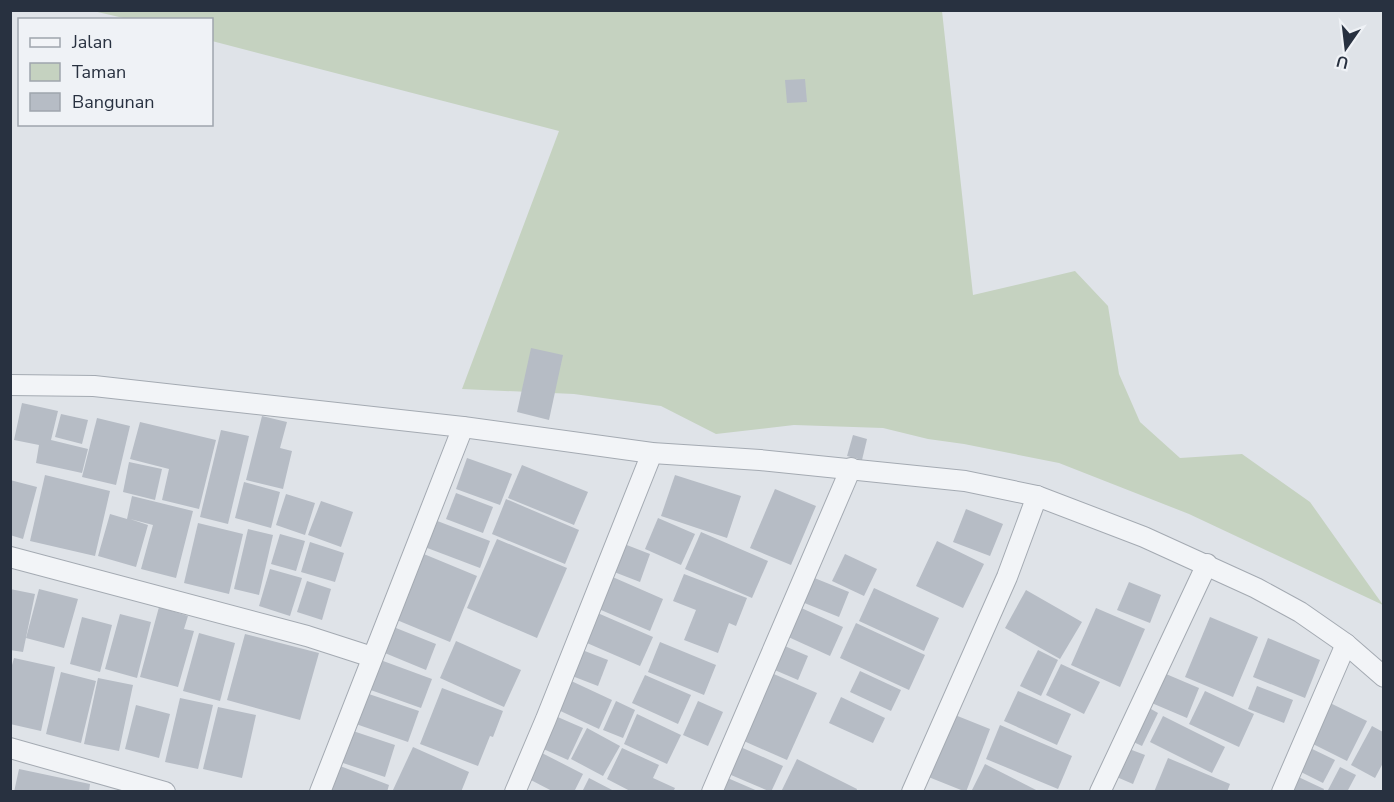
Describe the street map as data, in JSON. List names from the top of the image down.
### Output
{
  "legend": ["Jalan", "Taman", "Bangunan"],
  "north": "bottom"
}
